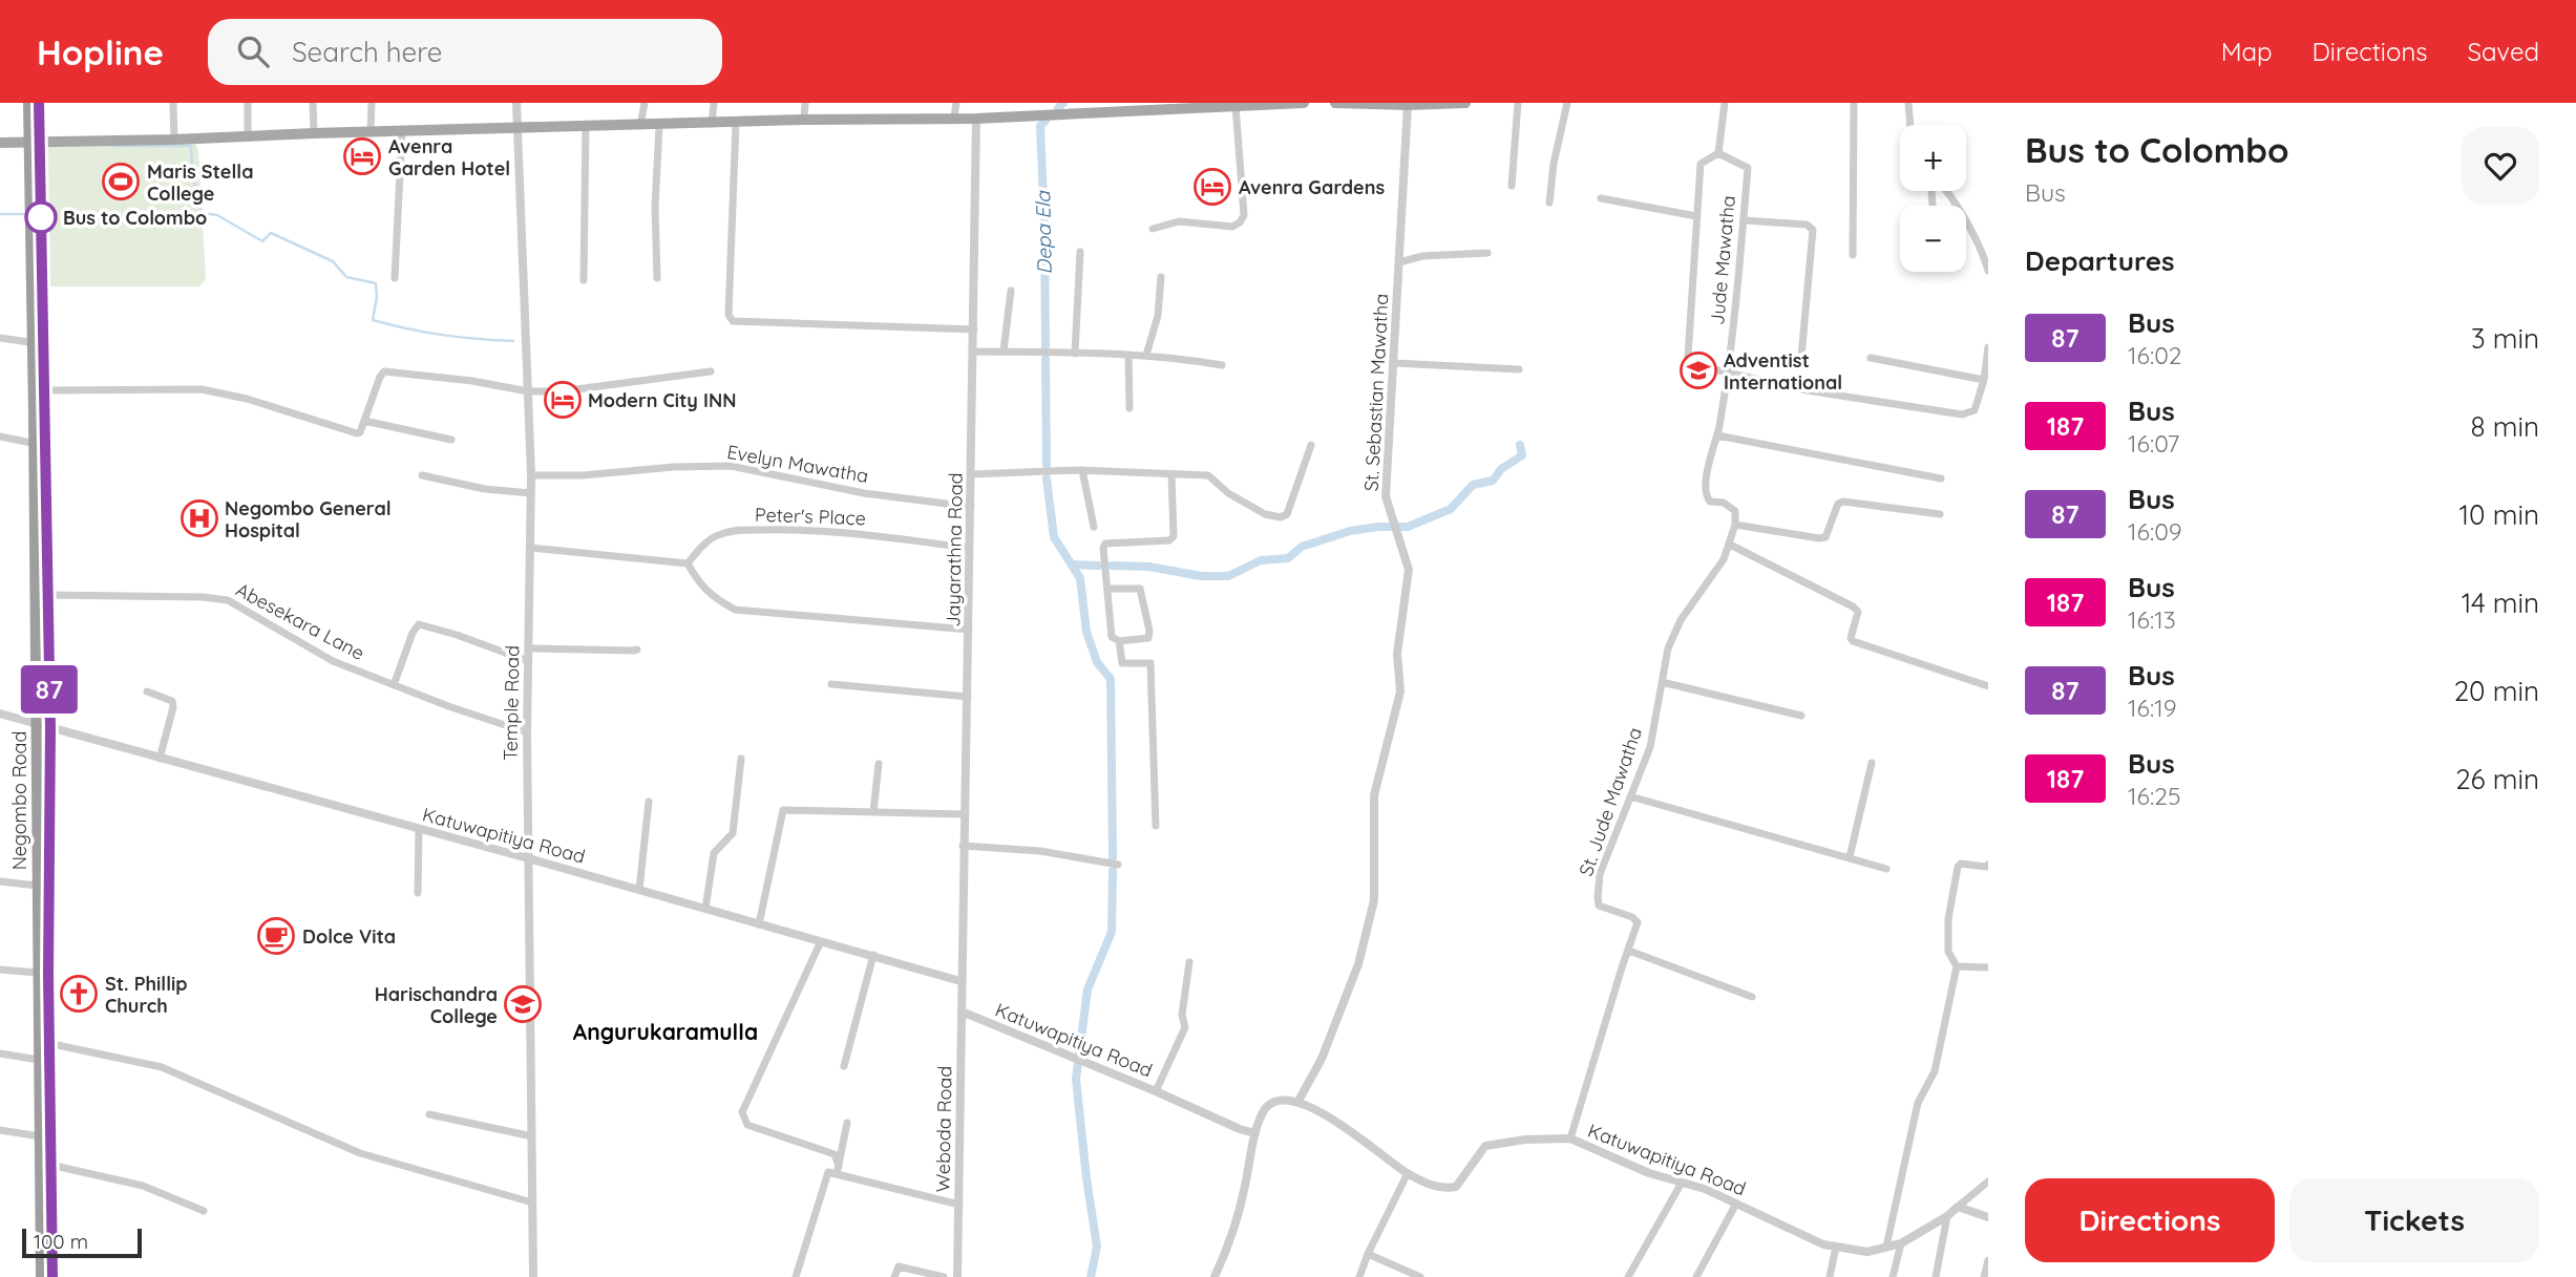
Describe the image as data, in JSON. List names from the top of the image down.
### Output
{
  "streets": {
    "highway": ["Negombo Road"],
    "street": [
      "Jude Mawatha",
      "St. Sebastian Mawatha",
      "Evelyn Mawatha",
      "Peter's Place",
      "Jayarathna Road",
      "Abesekara Lane",
      "Temple Road",
      "St. Jude Mawatha",
      "Katuwapitiya Road",
      "Weboda Road"
    ]
  },
  "crossings": [
    ["Jude Mawatha", "St. Jude Mawatha"],
    ["St. Sebastian Mawatha", "Katuwapitiya Road"],
    ["Evelyn Mawatha", "Jayarathna Road"],
    ["Evelyn Mawatha", "Temple Road"],
    ["Peter's Place", "Jayarathna Road"],
    ["Jayarathna Road", "Katuwapitiya Road"],
    ["Jayarathna Road", "Weboda Road"],
    ["Abesekara Lane", "Temple Road"],
    ["Abesekara Lane", "Negombo Road"],
    ["Temple Road", "Katuwapitiya Road"],
    ["Negombo Road", "Katuwapitiya Road"],
    ["St. Jude Mawatha", "Katuwapitiya Road"],
    ["Katuwapitiya Road", "Weboda Road"]
  ],
  "districts": ["Angurukaramulla"],
  "water": ["Depa Ela"],
  "places": {
    "hotel": ["Avenra Garden Hotel", "Avenra Gardens", "Modern City INN"],
    "sports": ["Maris Stella College"],
    "other": ["Bus to Colombo"],
    "school or university": ["Adventist International", "Harischandra College"],
    "hospital": ["Negombo General Hospital"],
    "cafe": ["Dolce Vita"],
    "church": ["St. Phillip Church"]
  },
  "lines": ["bus line 87"],
  "scale_bar": "100 m",
  "page": {
    "header": "Hopline",
    "search": "Search here",
    "nav": ["Map", "Directions", "Saved"],
    "on_map": "87",
    "heading": [
      ["Bus to Colombo", "Bus"],
      "Departures"
    ],
    "map_buttons": ["+", "−"],
    "list": [
      {
        "mark": "87",
        "name": "Bus",
        "note": "16:02",
        "value": "3 min"
      },
      {
        "mark": "187",
        "name": "Bus",
        "note": "16:07",
        "value": "8 min"
      },
      {
        "mark": "87",
        "name": "Bus",
        "note": "16:09",
        "value": "10 min"
      },
      {
        "mark": "187",
        "name": "Bus",
        "note": "16:13",
        "value": "14 min"
      },
      {
        "mark": "87",
        "name": "Bus",
        "note": "16:19",
        "value": "20 min"
      },
      {
        "mark": "187",
        "name": "Bus",
        "note": "16:25",
        "value": "26 min"
      }
    ],
    "buttons": ["Directions", "Tickets"],
    "scale": "100 m"
  }
}
